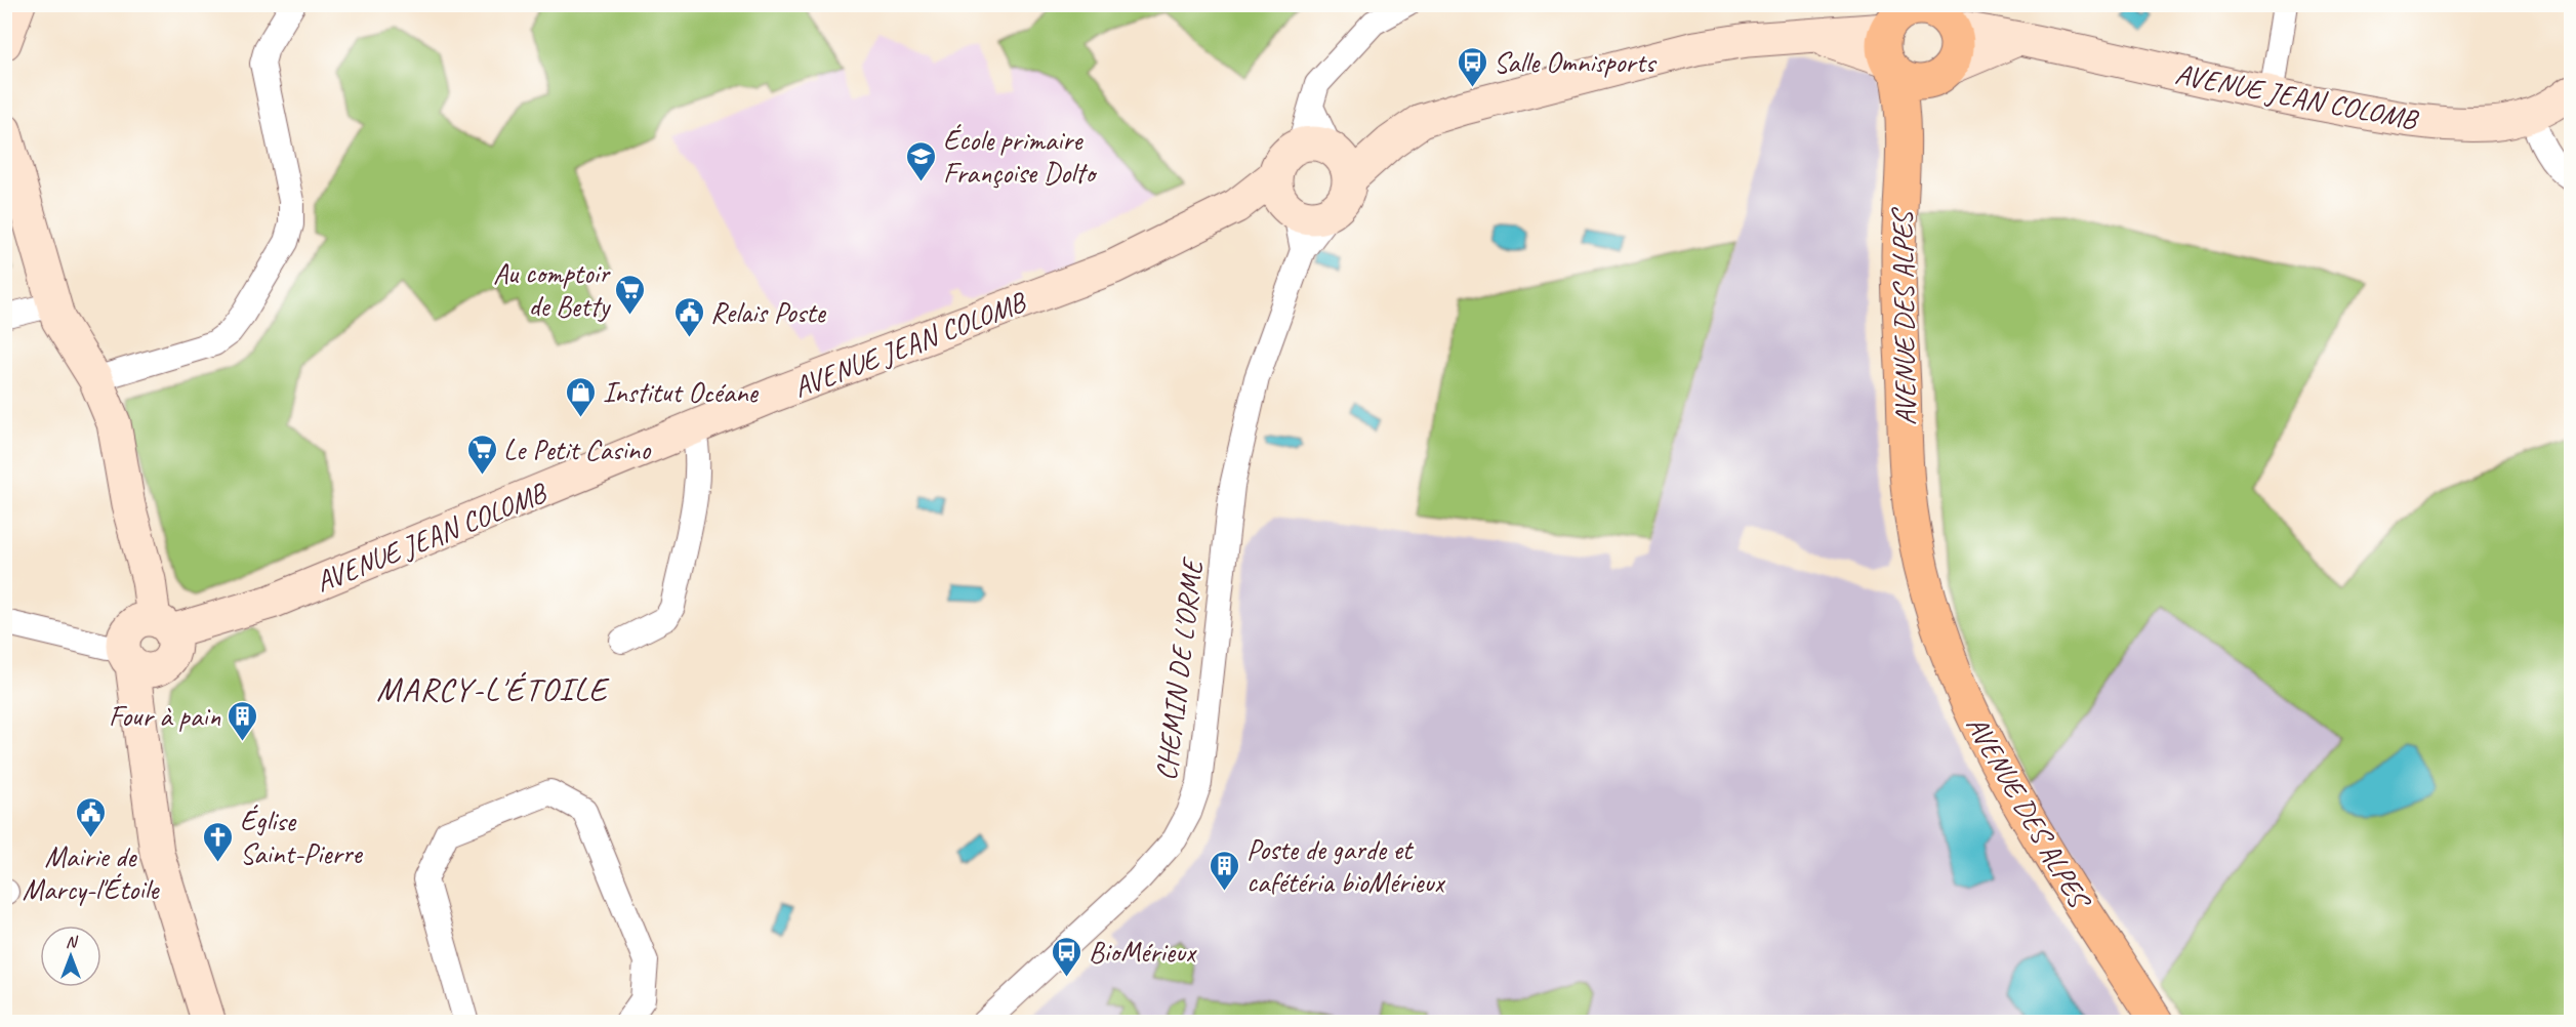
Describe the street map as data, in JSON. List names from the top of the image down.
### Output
{
  "streets": {
    "main road": ["AVENUE DES ALPES"],
    "street": ["AVENUE JEAN COLOMB", "CHEMIN DE L'ORME"]
  },
  "crossings": [
    ["AVENUE JEAN COLOMB", "AVENUE DES ALPES"],
    ["AVENUE JEAN COLOMB", "CHEMIN DE L'ORME"]
  ],
  "districts": ["MARCY-L'ÉTOILE"],
  "places": {
    "bus stop": ["Salle Omnisports", "BioMérieux"],
    "school or university": ["École primaire Françoise Dolto"],
    "supermarket": ["Au comptoir de Betty", "Le Petit Casino"],
    "public building": ["Relais Poste", "Mairie de Marcy-l'Étoile"],
    "shop": ["Institut Océane"],
    "building": ["Four à pain", "Poste de garde et cafétéria bioMérieux"],
    "church": ["Église Saint-Pierre"]
  },
  "north": "top"
}
